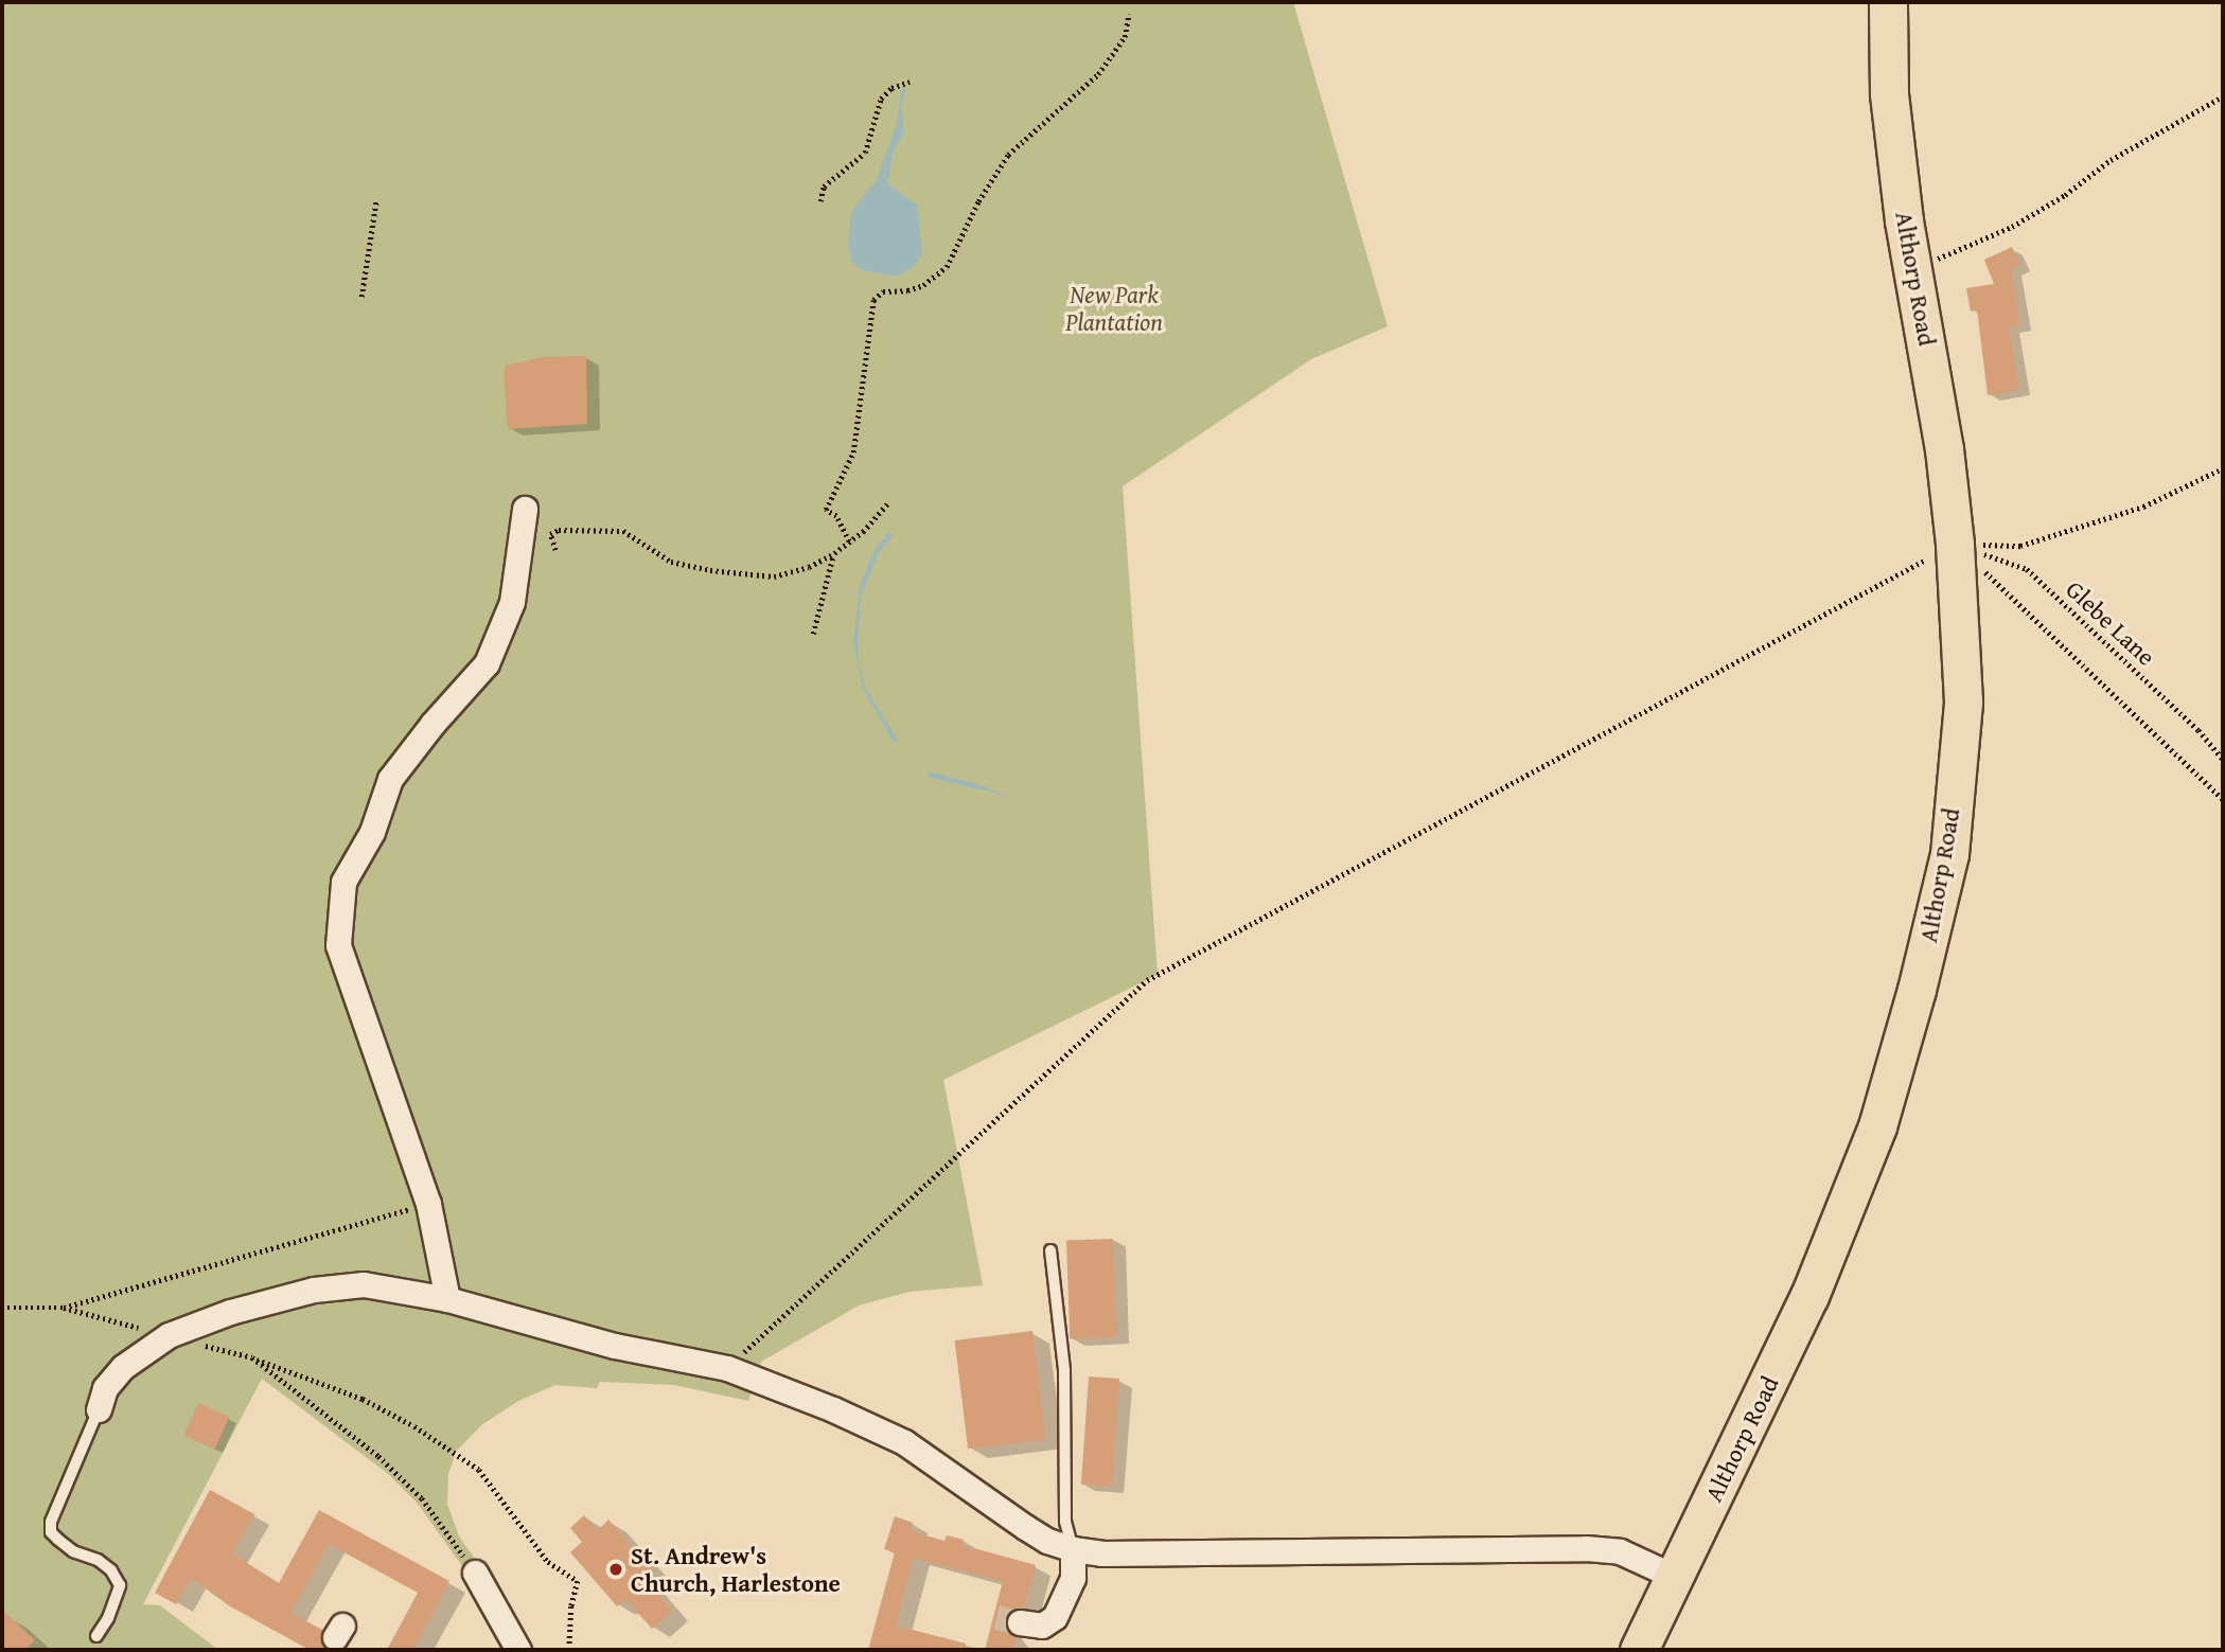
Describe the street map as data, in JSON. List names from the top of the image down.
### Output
{
  "streets": {
    "main road": ["Althorp Road"],
    "path": ["Glebe Lane"]
  },
  "crossings": [
    ["Althorp Road", "Glebe Lane"]
  ],
  "parks": ["New Park Plantation"],
  "places": ["St. Andrew's Church, Harlestone"]
}
